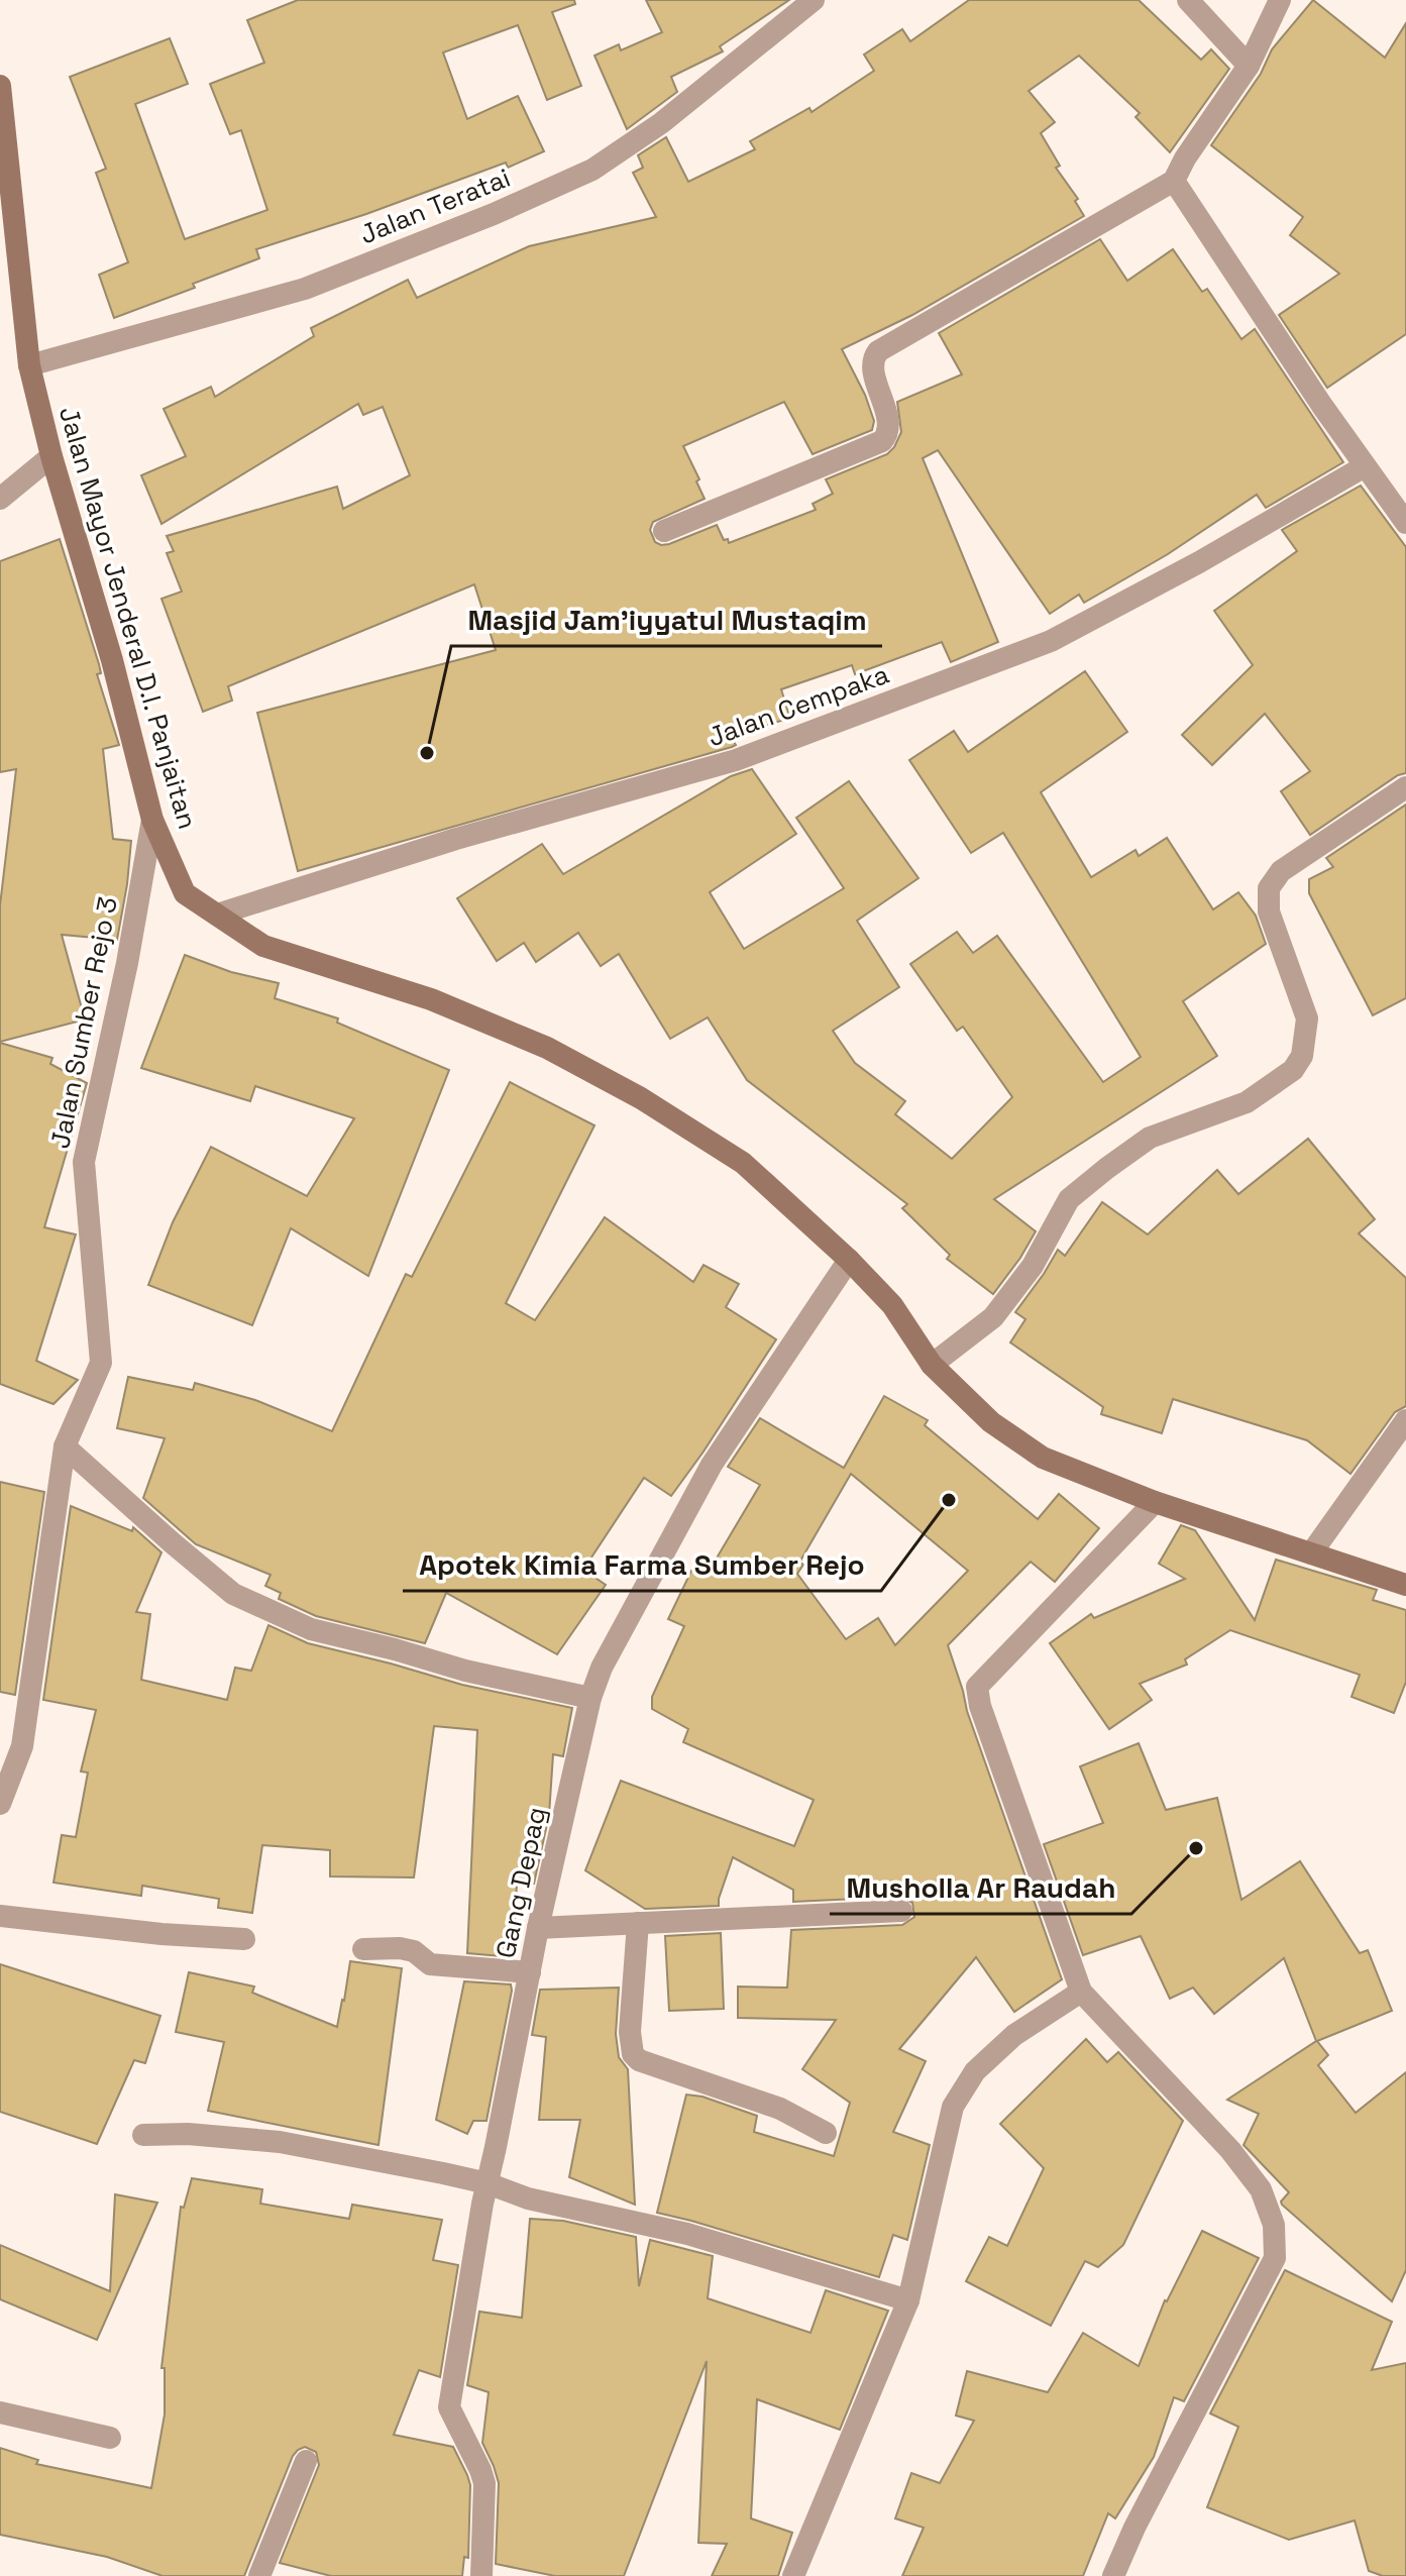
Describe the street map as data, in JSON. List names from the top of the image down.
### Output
{
  "streets": {
    "main road": ["Jalan Mayor Jenderal D.I. Panjaitan"],
    "street": [
      "Jalan Teratai",
      "Jalan Cempaka",
      "Jalan Sumber Rejo 3",
      "Gang Depag"
    ]
  },
  "crossings": [
    ["Jalan Teratai", "Jalan Mayor Jenderal D.I. Panjaitan"],
    ["Jalan Mayor Jenderal D.I. Panjaitan", "Jalan Cempaka"],
    ["Jalan Mayor Jenderal D.I. Panjaitan", "Jalan Sumber Rejo 3"],
    ["Jalan Mayor Jenderal D.I. Panjaitan", "Gang Depag"]
  ],
  "places": ["Masjid Jam'iyyatul Mustaqim", "Apotek Kimia Farma Sumber Rejo", "Musholla Ar Raudah"]
}
